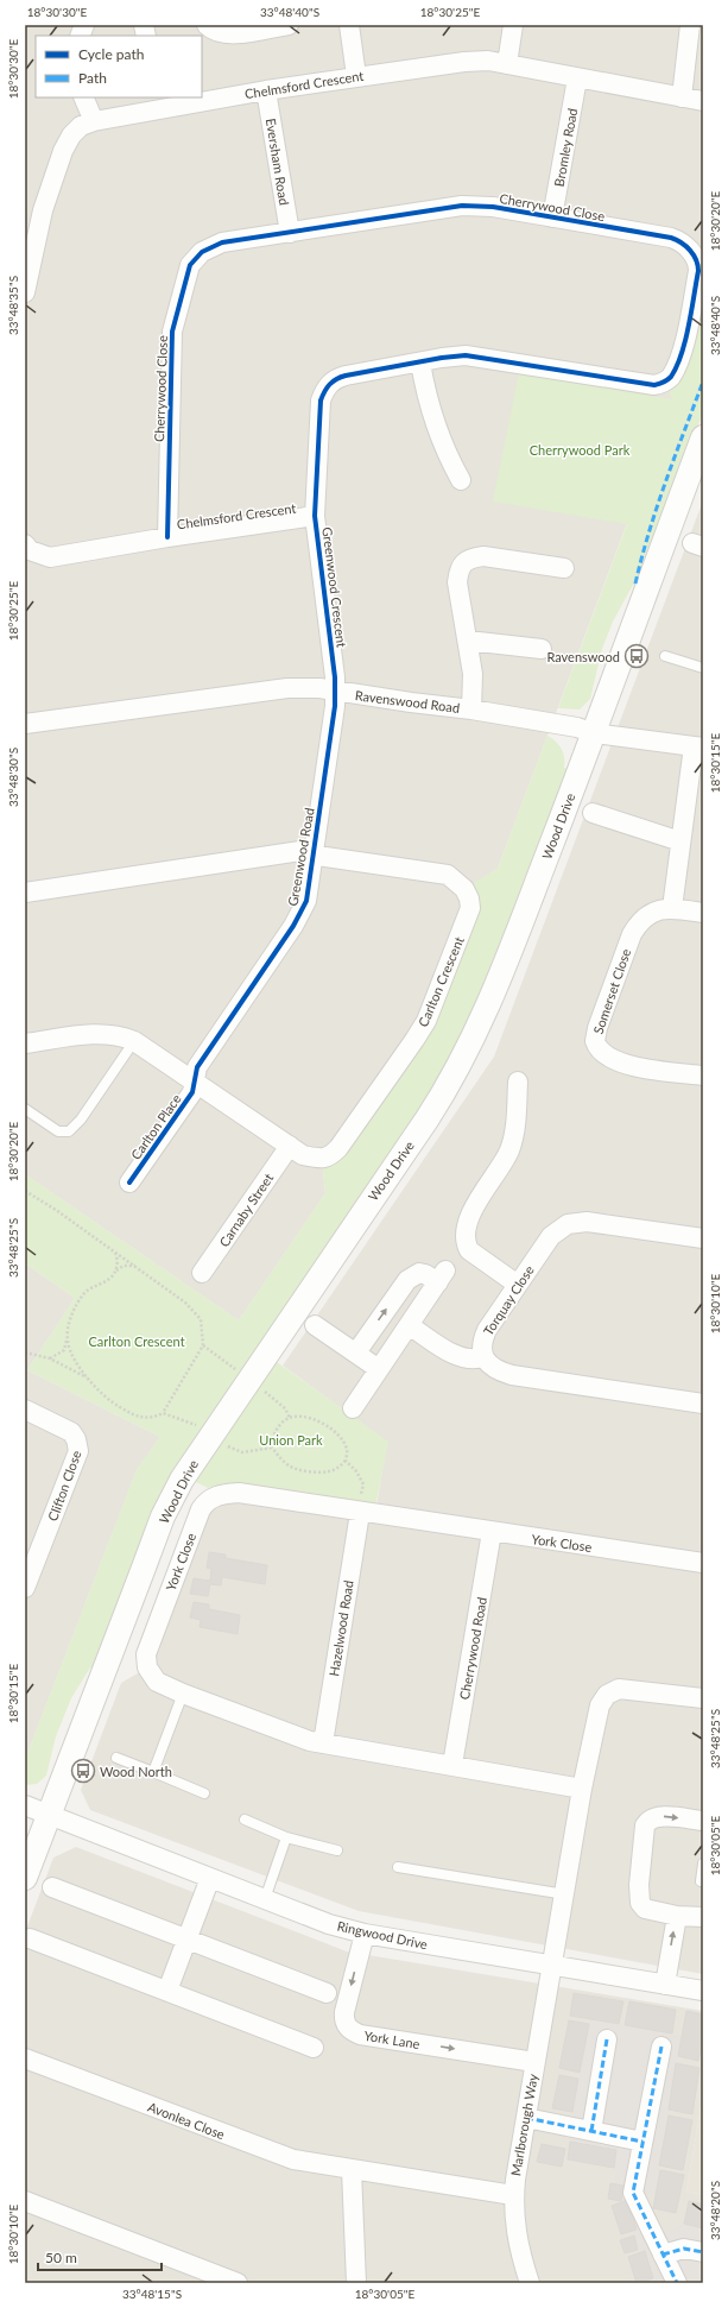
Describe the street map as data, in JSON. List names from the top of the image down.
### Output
{
  "streets": {
    "street": [
      "Chelmsford Crescent",
      "Bromley Road",
      "Eversham Road",
      "Cherrywood Close",
      "Greenwood Crescent",
      "Ravenswood Road",
      "Wood Drive",
      "Greenwood Road",
      "Carlton Crescent",
      "Somerset Close",
      "Carlton Place",
      "Carnaby Street",
      "Torquay Close",
      "Clifton Close",
      "York Close",
      "Hazelwood Road",
      "Cherrywood Road",
      "Ringwood Drive",
      "York Lane",
      "Avonlea Close",
      "Marlborough Way"
    ]
  },
  "crossings": [
    ["Chelmsford Crescent", "Bromley Road"],
    ["Chelmsford Crescent", "Eversham Road"],
    ["Chelmsford Crescent", "Cherrywood Close"],
    ["Chelmsford Crescent", "Greenwood Crescent"],
    ["Bromley Road", "Cherrywood Close"],
    ["Eversham Road", "Cherrywood Close"],
    ["Cherrywood Close", "Greenwood Crescent"],
    ["Greenwood Crescent", "Ravenswood Road"],
    ["Greenwood Crescent", "Greenwood Road"],
    ["Ravenswood Road", "Wood Drive"],
    ["Ravenswood Road", "Greenwood Road"],
    ["Wood Drive", "Ringwood Drive"],
    ["Greenwood Road", "Carlton Crescent"],
    ["Greenwood Road", "Carlton Place"],
    ["Carlton Crescent", "Carlton Place"],
    ["Carlton Crescent", "Carnaby Street"],
    ["York Close", "Hazelwood Road"],
    ["York Close", "Cherrywood Road"],
    ["Ringwood Drive", "York Lane"],
    ["Ringwood Drive", "Marlborough Way"],
    ["York Lane", "Marlborough Way"],
    ["Avonlea Close", "Marlborough Way"]
  ],
  "parks": ["Cherrywood Park", "Carlton Crescent", "Union Park"],
  "places": {
    "bus stop": ["Ravenswood", "Wood North"]
  },
  "legend": ["Cycle path", "Path"],
  "scale_bar": "50 m",
  "coordinates": [
    "18°30'30\"E",
    "33°48'40\"S",
    "18°30'25\"E",
    "18°30'20\"E",
    "33°48'35\"S",
    "18°30'15\"E",
    "33°48'30\"S",
    "33°48'25\"S",
    "18°30'10\"E",
    "18°30'05\"E",
    "33°48'20\"S",
    "33°48'15\"S"
  ]
}
